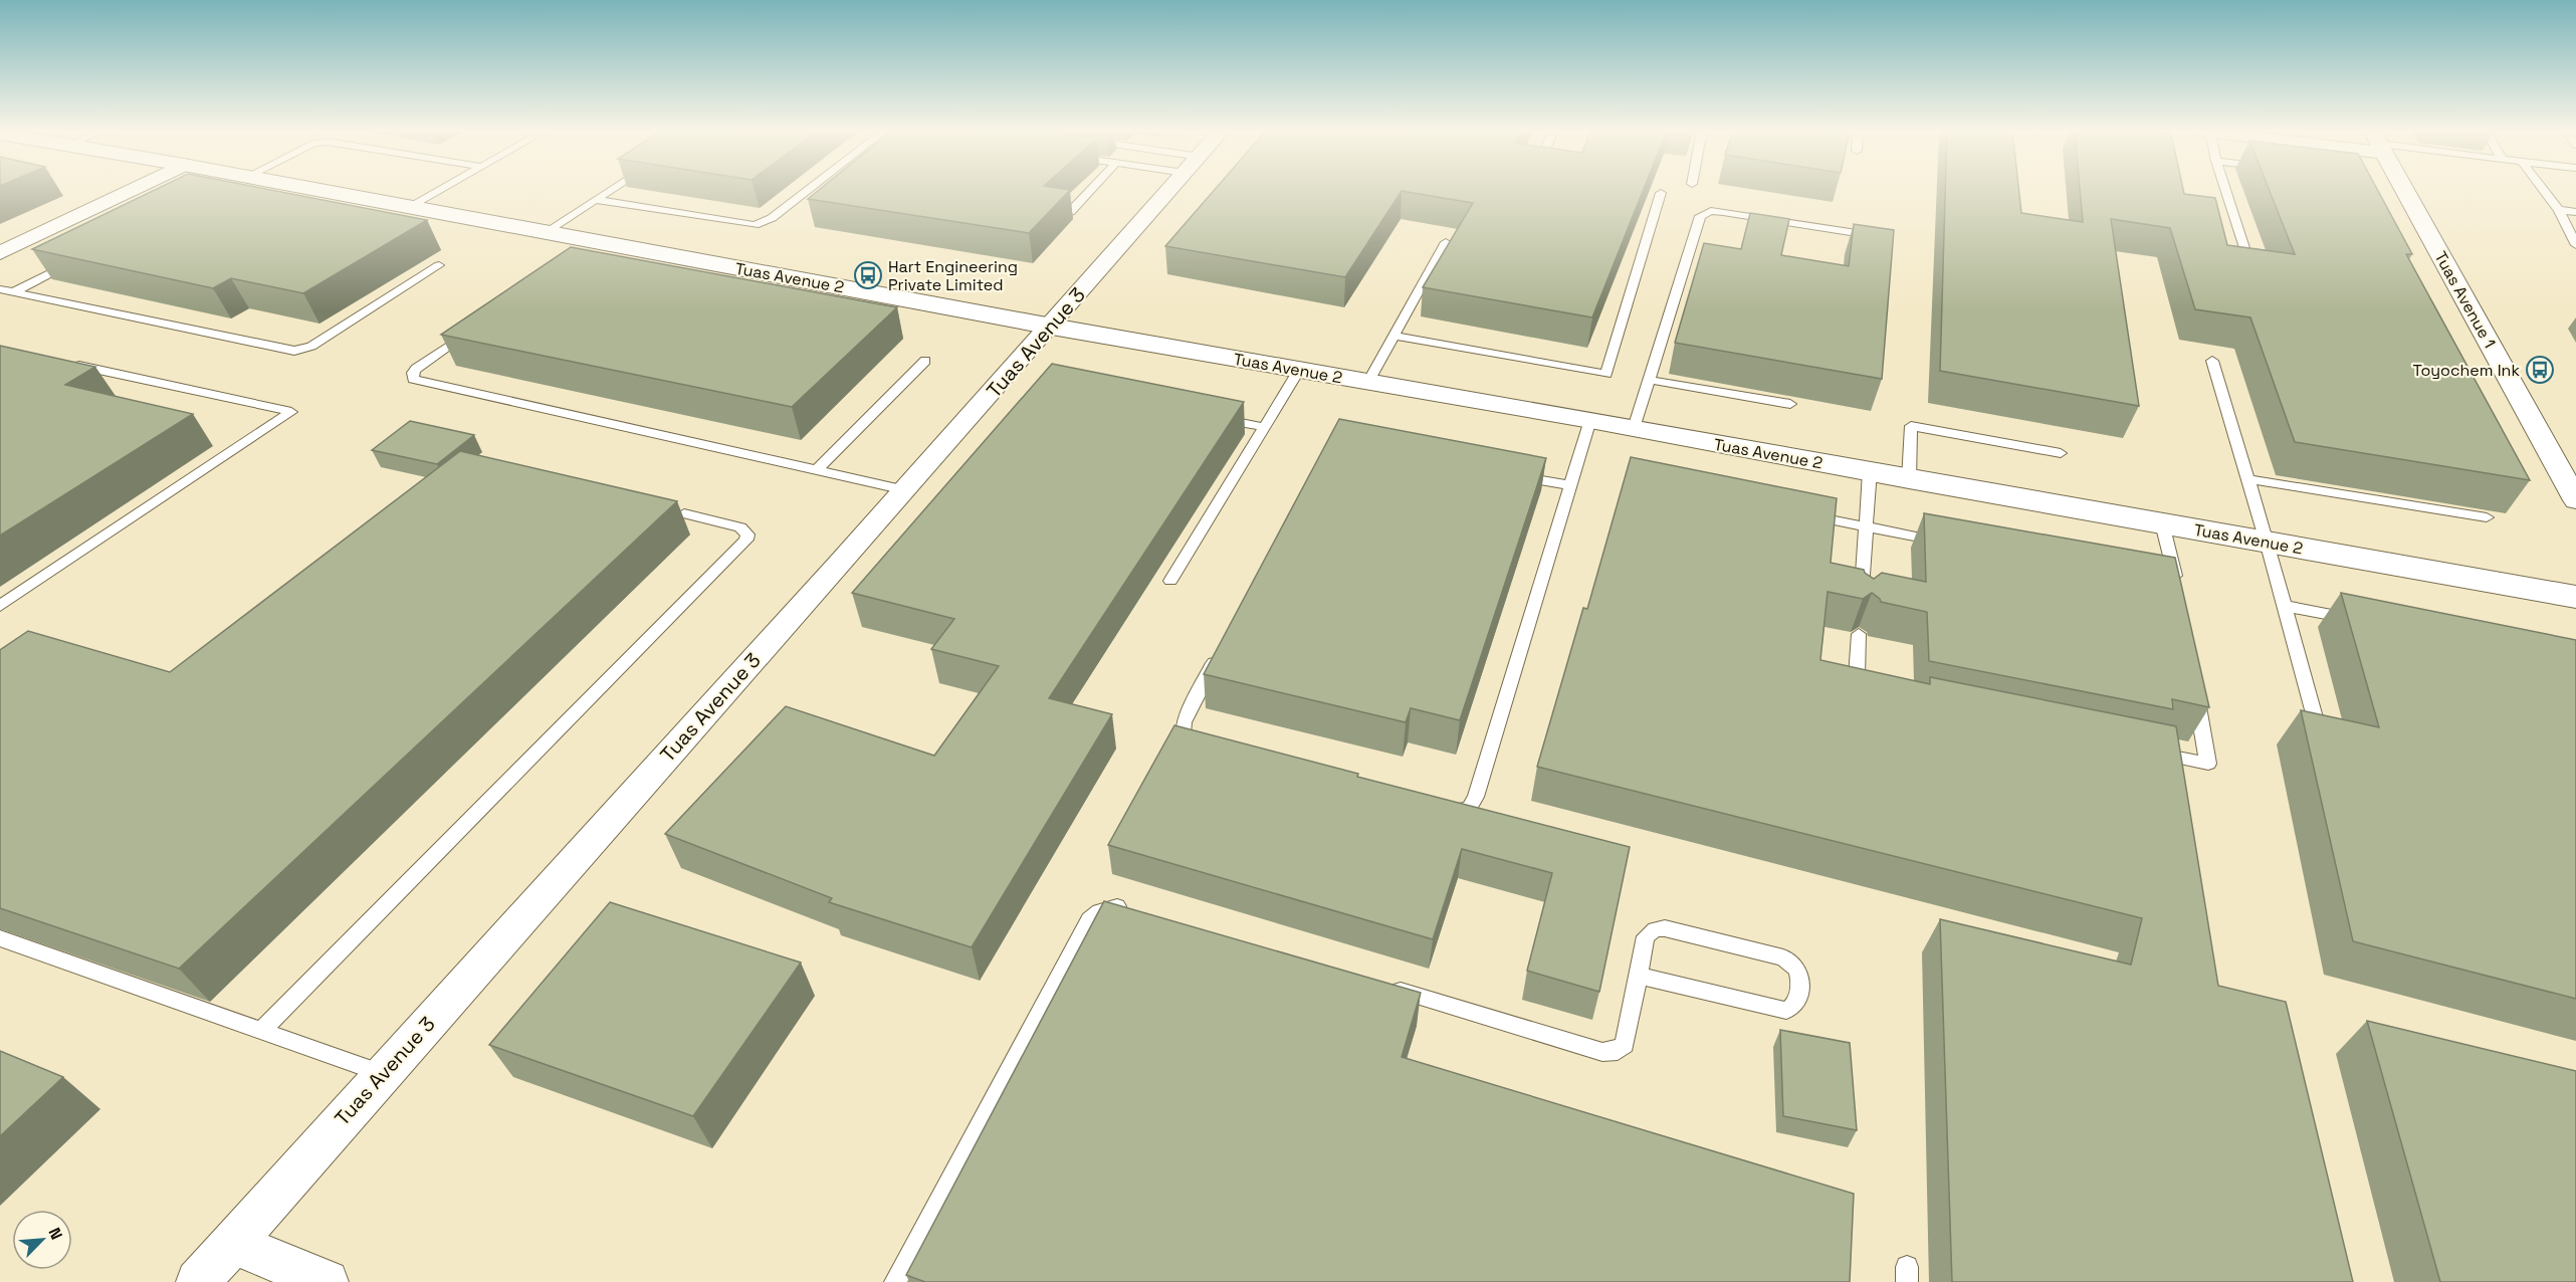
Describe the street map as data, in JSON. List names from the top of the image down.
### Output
{
  "streets": {
    "street": ["Tuas Avenue 2", "Tuas Avenue 1", "Tuas Avenue 3"]
  },
  "crossings": [
    ["Tuas Avenue 2", "Tuas Avenue 3"]
  ],
  "places": {
    "bus stop": ["Hart Engineering Private Limited", "Toyochem Ink"]
  },
  "north": "top right"
}
